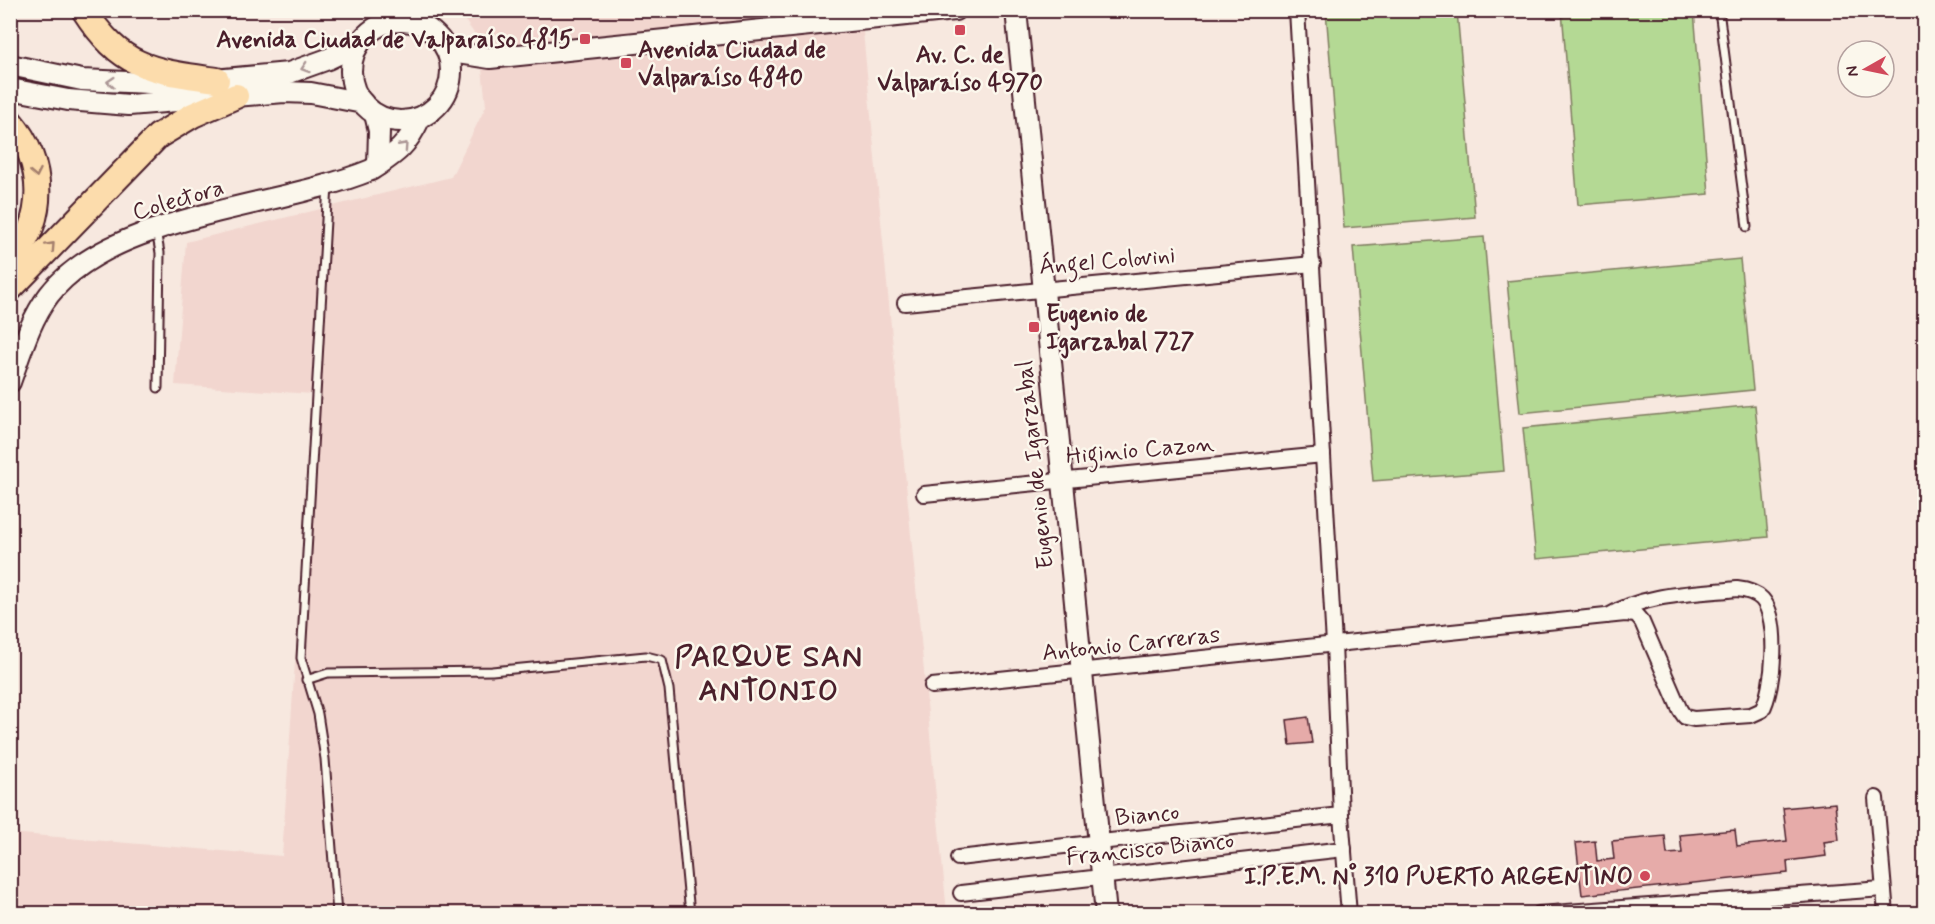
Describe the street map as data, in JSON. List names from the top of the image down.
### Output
{
  "streets": {
    "main road": ["Colectora", "Eugenio de Igarzabal"],
    "street": [
      "Ángel Colovini",
      "Higinio Cazon",
      "Antonio Carreras",
      "Bianco",
      "Francisco Bianco"
    ]
  },
  "crossings": [
    ["Ángel Colovini", "Eugenio de Igarzabal"],
    ["Higinio Cazon", "Eugenio de Igarzabal"],
    ["Eugenio de Igarzabal", "Antonio Carreras"],
    ["Eugenio de Igarzabal", "Bianco"],
    ["Eugenio de Igarzabal", "Francisco Bianco"]
  ],
  "districts": ["PARQUE SAN ANTONIO"],
  "places": {
    "transit": [
      "Av. C. de Valparaíso 4970",
      "Avenida Ciudad de Valparaíso 4815",
      "Avenida Ciudad de Valparaíso 4840",
      "Eugenio de Igarzabal 727"
    ],
    "other": ["I.P.E.M. N° 310 PUERTO ARGENTINO"]
  },
  "north": "left"
}
